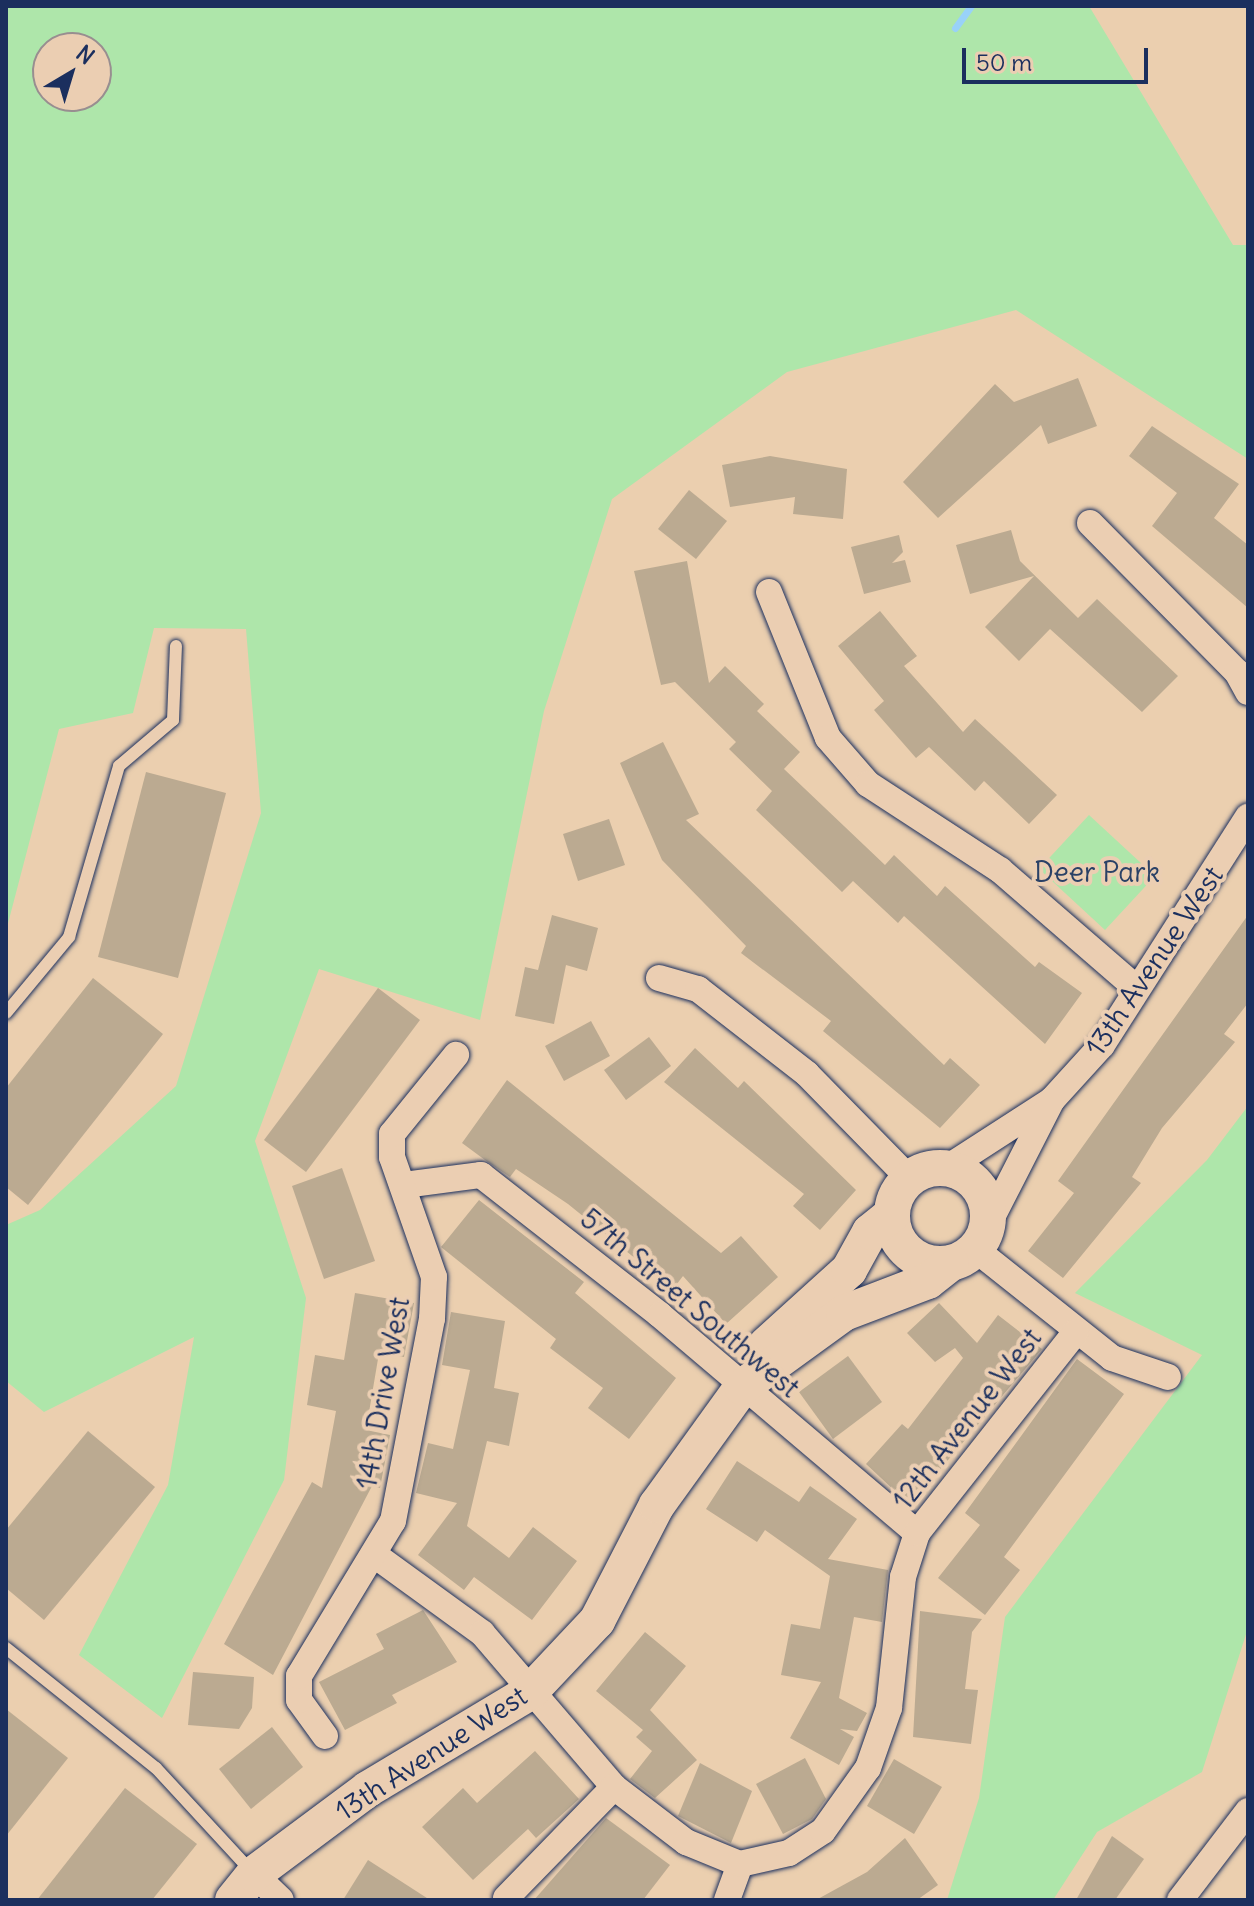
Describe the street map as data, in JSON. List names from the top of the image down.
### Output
{
  "streets": {
    "street": [
      "13th Avenue West",
      "57th Street Southwest",
      "14th Drive West",
      "12th Avenue West"
    ]
  },
  "crossings": [
    ["13th Avenue West", "57th Street Southwest"],
    ["57th Street Southwest", "14th Drive West"],
    ["57th Street Southwest", "12th Avenue West"]
  ],
  "parks": ["Deer Park"],
  "scale_bar": "50 m",
  "north": "top right"
}
